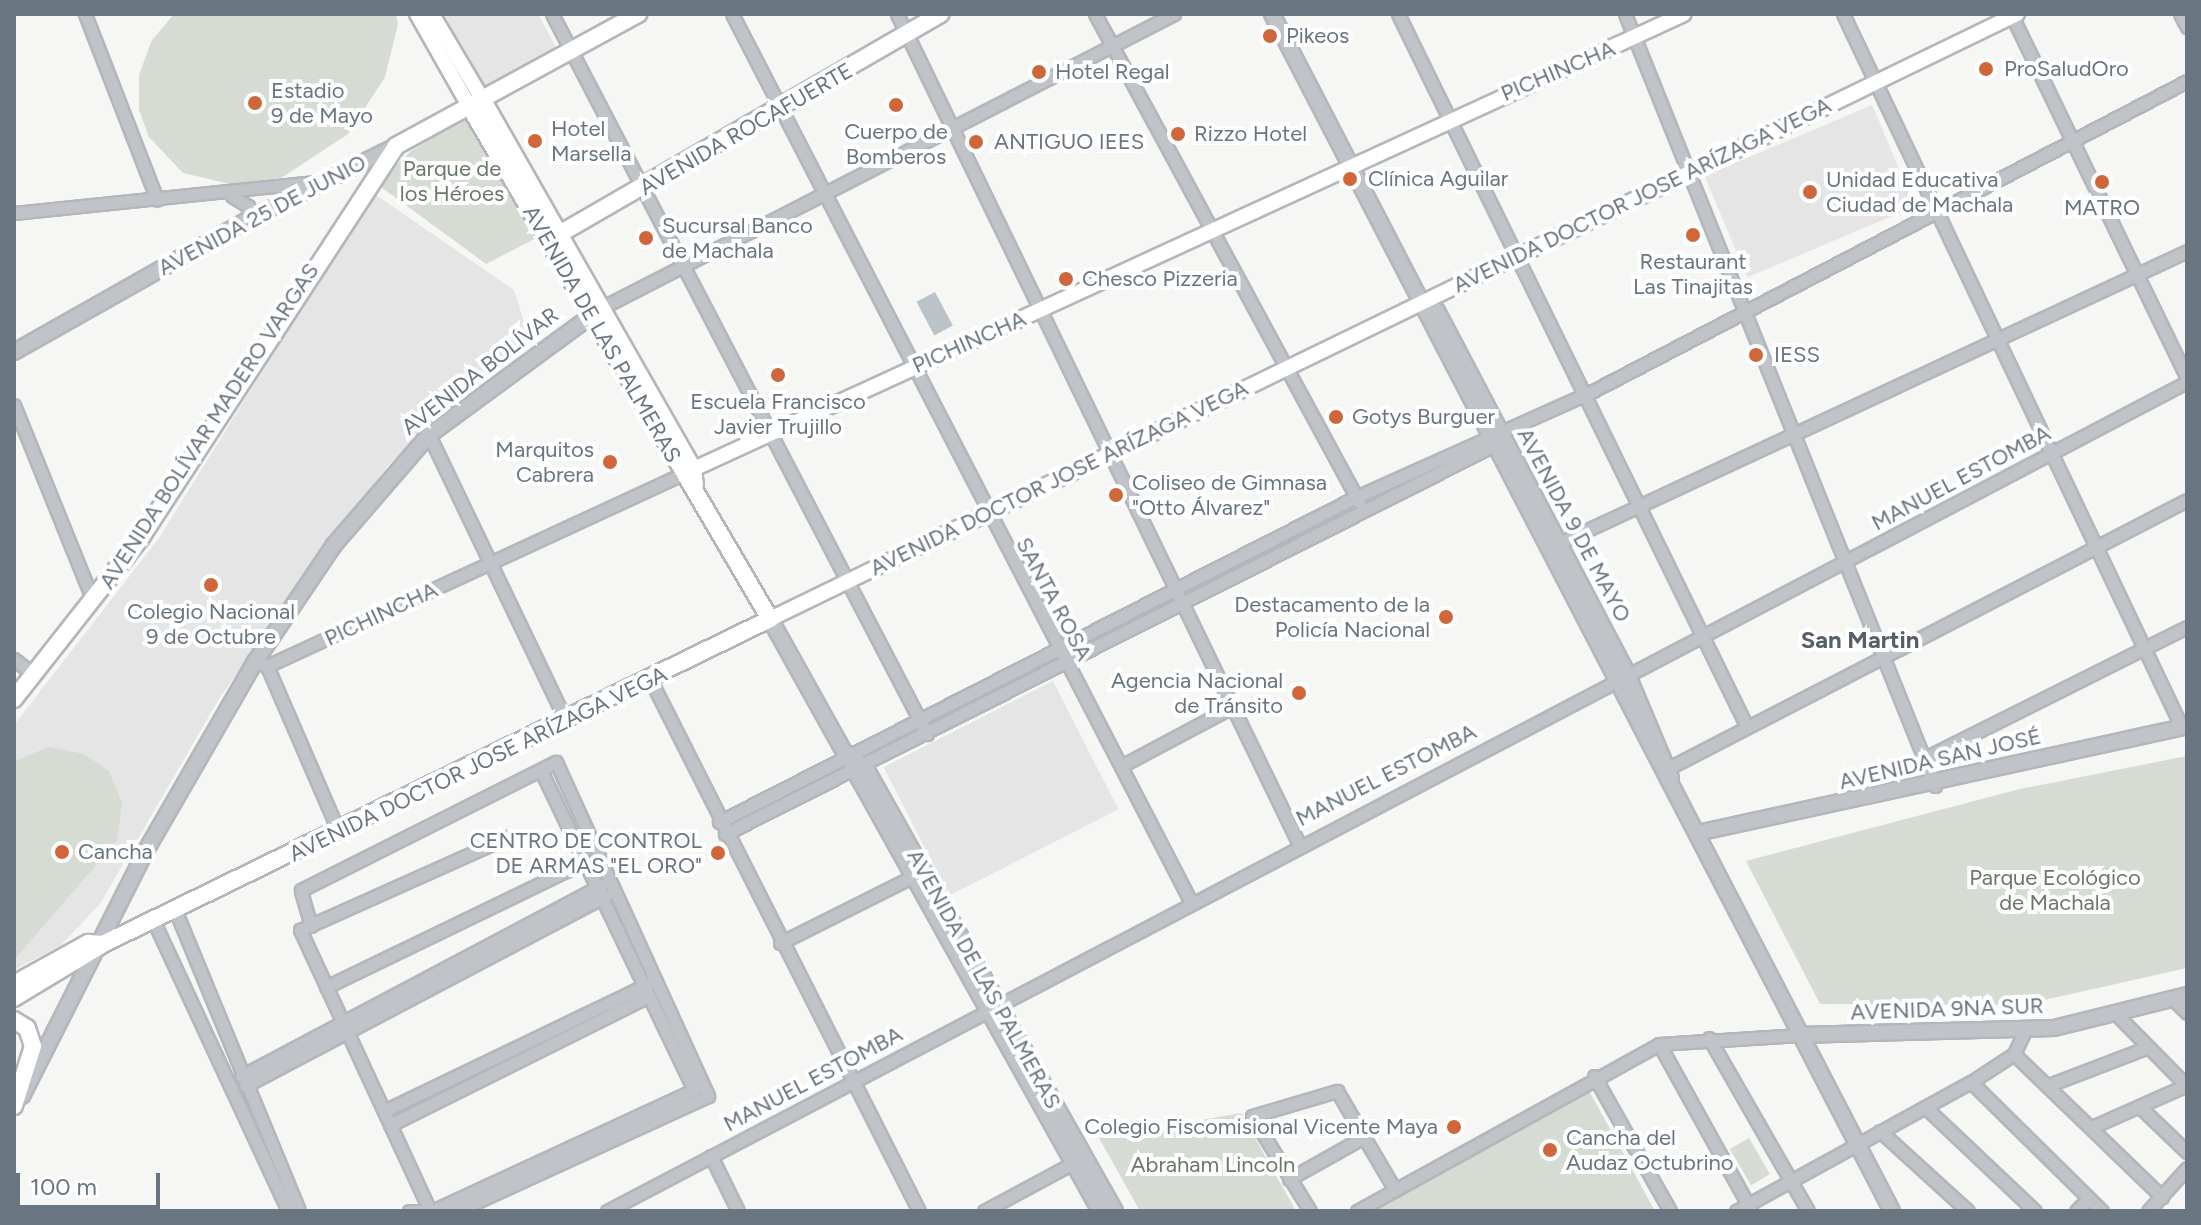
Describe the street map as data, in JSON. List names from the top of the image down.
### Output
{
  "streets": {
    "main road": [
      "PICHINCHA",
      "AVENIDA ROCAFUERTE",
      "AVENIDA DOCTOR JOSE ARÍZAGA VEGA",
      "AVENIDA 25 DE JUNIO",
      "AVENIDA DE LAS PALMERAS",
      "AVENIDA BOLÍVAR MADERO VARGAS"
    ],
    "street": [
      "AVENIDA BOLÍVAR",
      "MANUEL ESTOMBA",
      "AVENIDA 9 DE MAYO",
      "SANTA ROSA",
      "AVENIDA SAN JOSÉ",
      "AVENIDA 9NA SUR"
    ]
  },
  "crossings": [
    ["PICHINCHA", "AVENIDA DE LAS PALMERAS"],
    ["PICHINCHA", "AVENIDA BOLÍVAR"],
    ["PICHINCHA", "AVENIDA 9 DE MAYO"],
    ["PICHINCHA", "SANTA ROSA"],
    ["AVENIDA ROCAFUERTE", "AVENIDA DE LAS PALMERAS"],
    ["AVENIDA ROCAFUERTE", "SANTA ROSA"],
    ["AVENIDA DOCTOR JOSE ARÍZAGA VEGA", "AVENIDA DE LAS PALMERAS"],
    ["AVENIDA DOCTOR JOSE ARÍZAGA VEGA", "AVENIDA BOLÍVAR"],
    ["AVENIDA DOCTOR JOSE ARÍZAGA VEGA", "AVENIDA 9 DE MAYO"],
    ["AVENIDA DOCTOR JOSE ARÍZAGA VEGA", "SANTA ROSA"],
    ["AVENIDA 25 DE JUNIO", "AVENIDA DE LAS PALMERAS"],
    ["AVENIDA 25 DE JUNIO", "AVENIDA BOLÍVAR MADERO VARGAS"],
    ["AVENIDA DE LAS PALMERAS", "AVENIDA BOLÍVAR"],
    ["AVENIDA DE LAS PALMERAS", "MANUEL ESTOMBA"],
    ["AVENIDA BOLÍVAR", "SANTA ROSA"],
    ["MANUEL ESTOMBA", "AVENIDA 9 DE MAYO"],
    ["MANUEL ESTOMBA", "SANTA ROSA"],
    ["AVENIDA 9 DE MAYO", "AVENIDA SAN JOSÉ"],
    ["AVENIDA 9 DE MAYO", "AVENIDA 9NA SUR"]
  ],
  "districts": ["San Martin"],
  "parks": ["Parque de los Héroes", "Parque Ecológico de Machala", "Abraham Lincoln"],
  "places": [
    "Pikeos",
    "ProSaludOro",
    "Hotel Regal",
    "Estadio 9 de Mayo",
    "Cuerpo de Bomberos",
    "Rizzo Hotel",
    "Hotel Marsella",
    "ANTIGUO IEES",
    "Clínica Aguilar",
    "MATRO",
    "Unidad Educativa Ciudad de Machala",
    "Restaurant Las Tinajitas",
    "Sucursal Banco de Machala",
    "Chesco Pizzeria",
    "IESS",
    "Escuela Francisco Javier Trujillo",
    "Gotys Burguer",
    "Marquitos Cabrera",
    "Coliseo de Gimnasa \"Otto Álvarez\"",
    "Colegio Nacional 9 de Octubre",
    "Destacamento de la Policía Nacional",
    "Agencia Nacional de Tránsito",
    "Cancha",
    "CENTRO DE CONTROL DE ARMAS \"EL ORO\"",
    "Colegio Fiscomisional Vicente Maya",
    "Cancha del Audaz Octubrino"
  ],
  "scale_bar": "100 m"
}
